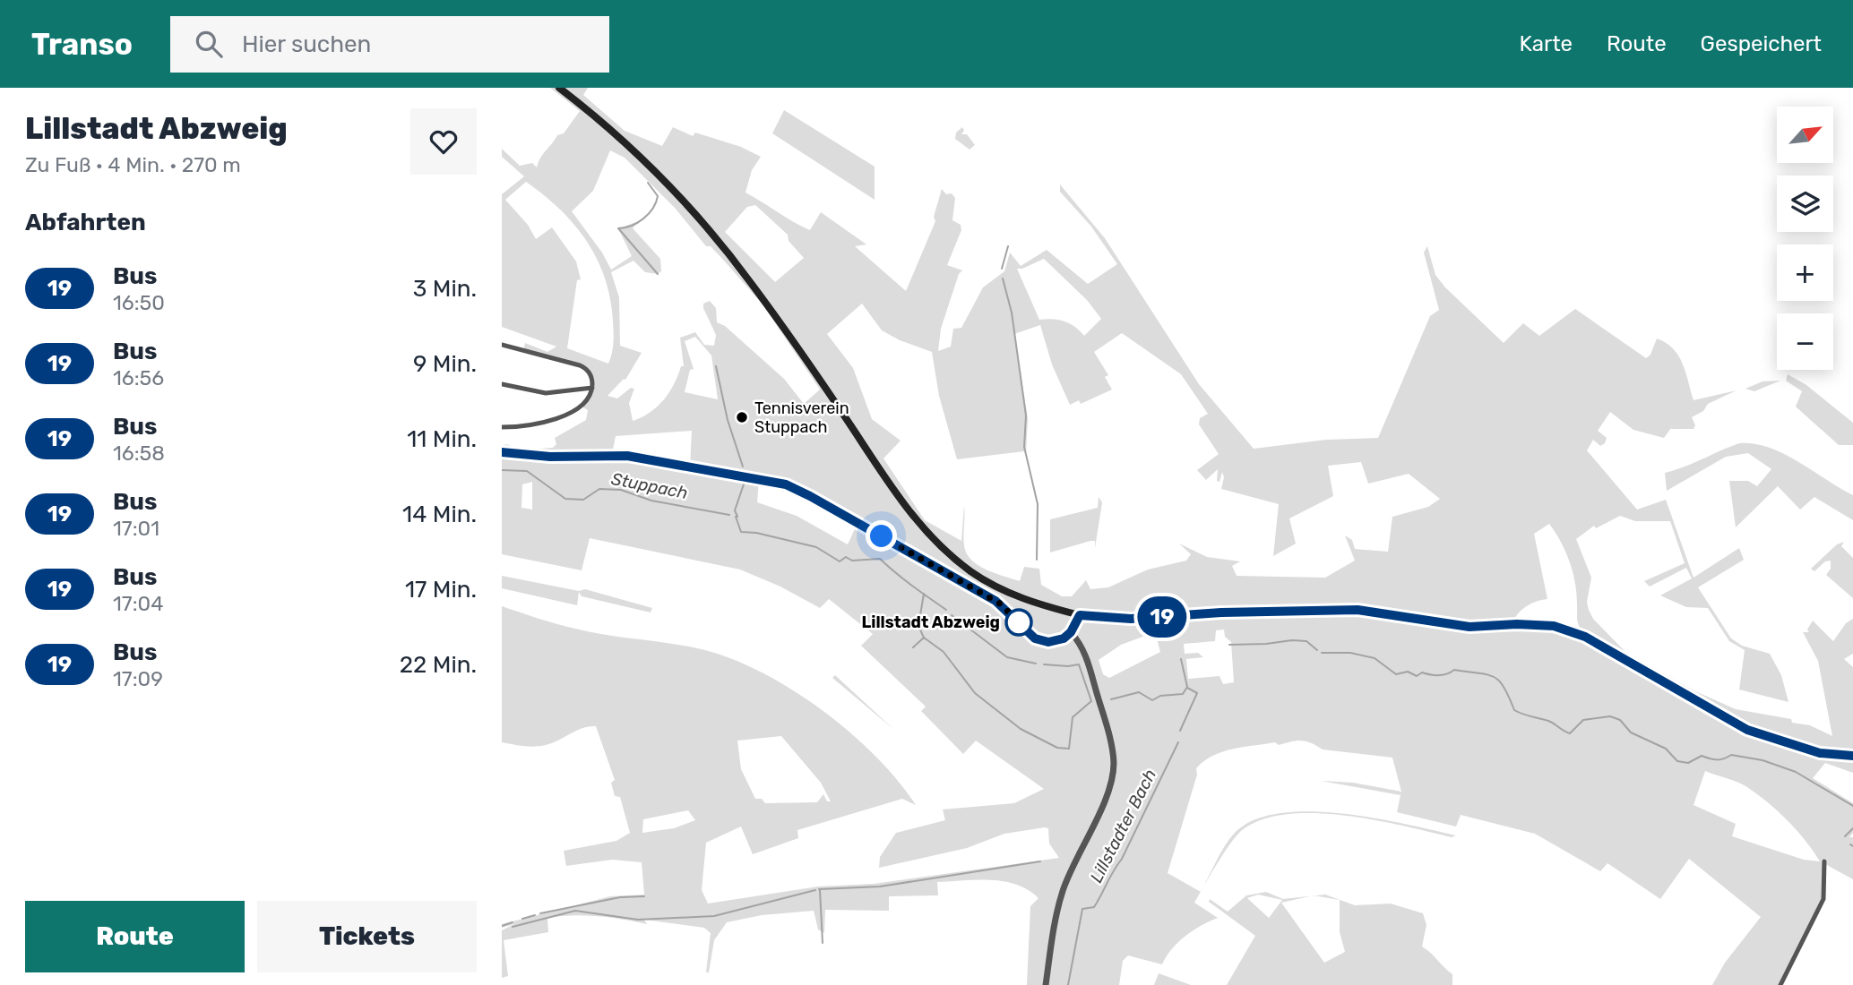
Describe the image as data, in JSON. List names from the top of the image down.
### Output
{
  "water": ["Stuppach", "Lillstadter Bach"],
  "places": ["Tennisverein Stuppach", "Lillstadt Abzweig"],
  "lines": ["bus line 19"],
  "north": "top right",
  "page": {
    "header": "Transo",
    "search": "Hier suchen",
    "nav": ["Karte", "Route", "Gespeichert"],
    "heading": [
      ["Lillstadt Abzweig", "Zu Fuß · 4 Min. · 270 m"],
      "Abfahrten"
    ],
    "on_map": "19",
    "map_buttons": ["+", "−"],
    "list": [
      {
        "mark": "19",
        "name": "Bus",
        "note": "16:50",
        "value": "3 Min."
      },
      {
        "mark": "19",
        "name": "Bus",
        "note": "16:56",
        "value": "9 Min."
      },
      {
        "mark": "19",
        "name": "Bus",
        "note": "16:58",
        "value": "11 Min."
      },
      {
        "mark": "19",
        "name": "Bus",
        "note": "17:01",
        "value": "14 Min."
      },
      {
        "mark": "19",
        "name": "Bus",
        "note": "17:04",
        "value": "17 Min."
      },
      {
        "mark": "19",
        "name": "Bus",
        "note": "17:09",
        "value": "22 Min."
      }
    ],
    "buttons": ["Route", "Tickets"]
  }
}
